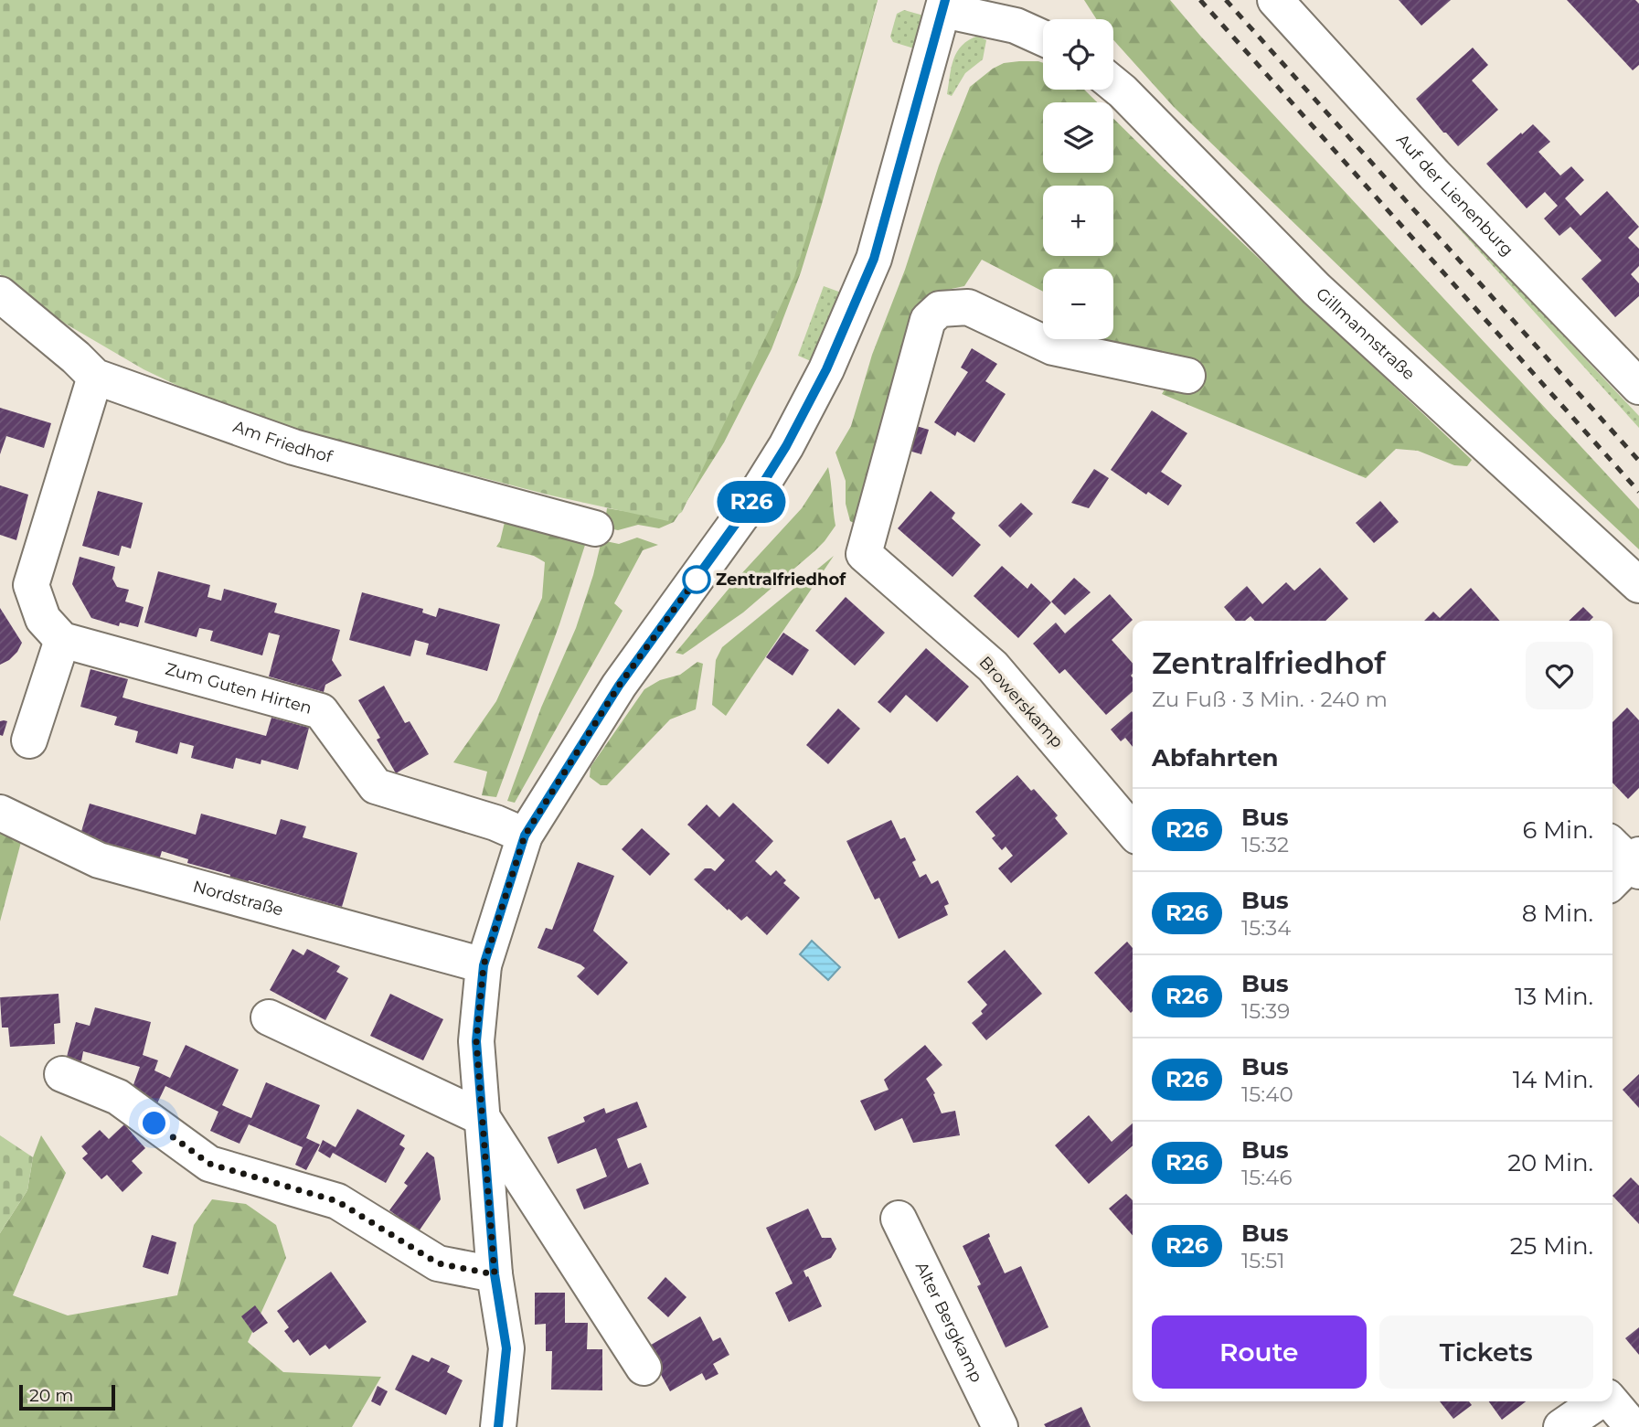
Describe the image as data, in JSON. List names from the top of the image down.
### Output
{
  "streets": {
    "street": [
      "Auf der Lienenburg",
      "Gillmannstraße",
      "Am Friedhof",
      "Zum Guten Hirten",
      "Browerskamp",
      "Nordstraße",
      "Alter Bergkamp"
    ]
  },
  "places": ["Zentralfriedhof"],
  "lines": ["bus line R26"],
  "scale_bar": "20 m",
  "page": {
    "on_map": "R26",
    "map_buttons": ["+", "−"],
    "heading": [
      ["Zentralfriedhof", "Zu Fuß · 3 Min. · 240 m"],
      "Abfahrten"
    ],
    "list": [
      {
        "mark": "R26",
        "name": "Bus",
        "note": "15:32",
        "value": "6 Min."
      },
      {
        "mark": "R26",
        "name": "Bus",
        "note": "15:34",
        "value": "8 Min."
      },
      {
        "mark": "R26",
        "name": "Bus",
        "note": "15:39",
        "value": "13 Min."
      },
      {
        "mark": "R26",
        "name": "Bus",
        "note": "15:40",
        "value": "14 Min."
      },
      {
        "mark": "R26",
        "name": "Bus",
        "note": "15:46",
        "value": "20 Min."
      },
      {
        "mark": "R26",
        "name": "Bus",
        "note": "15:51",
        "value": "25 Min."
      }
    ],
    "buttons": ["Route", "Tickets"],
    "scale": "20 m"
  }
}
